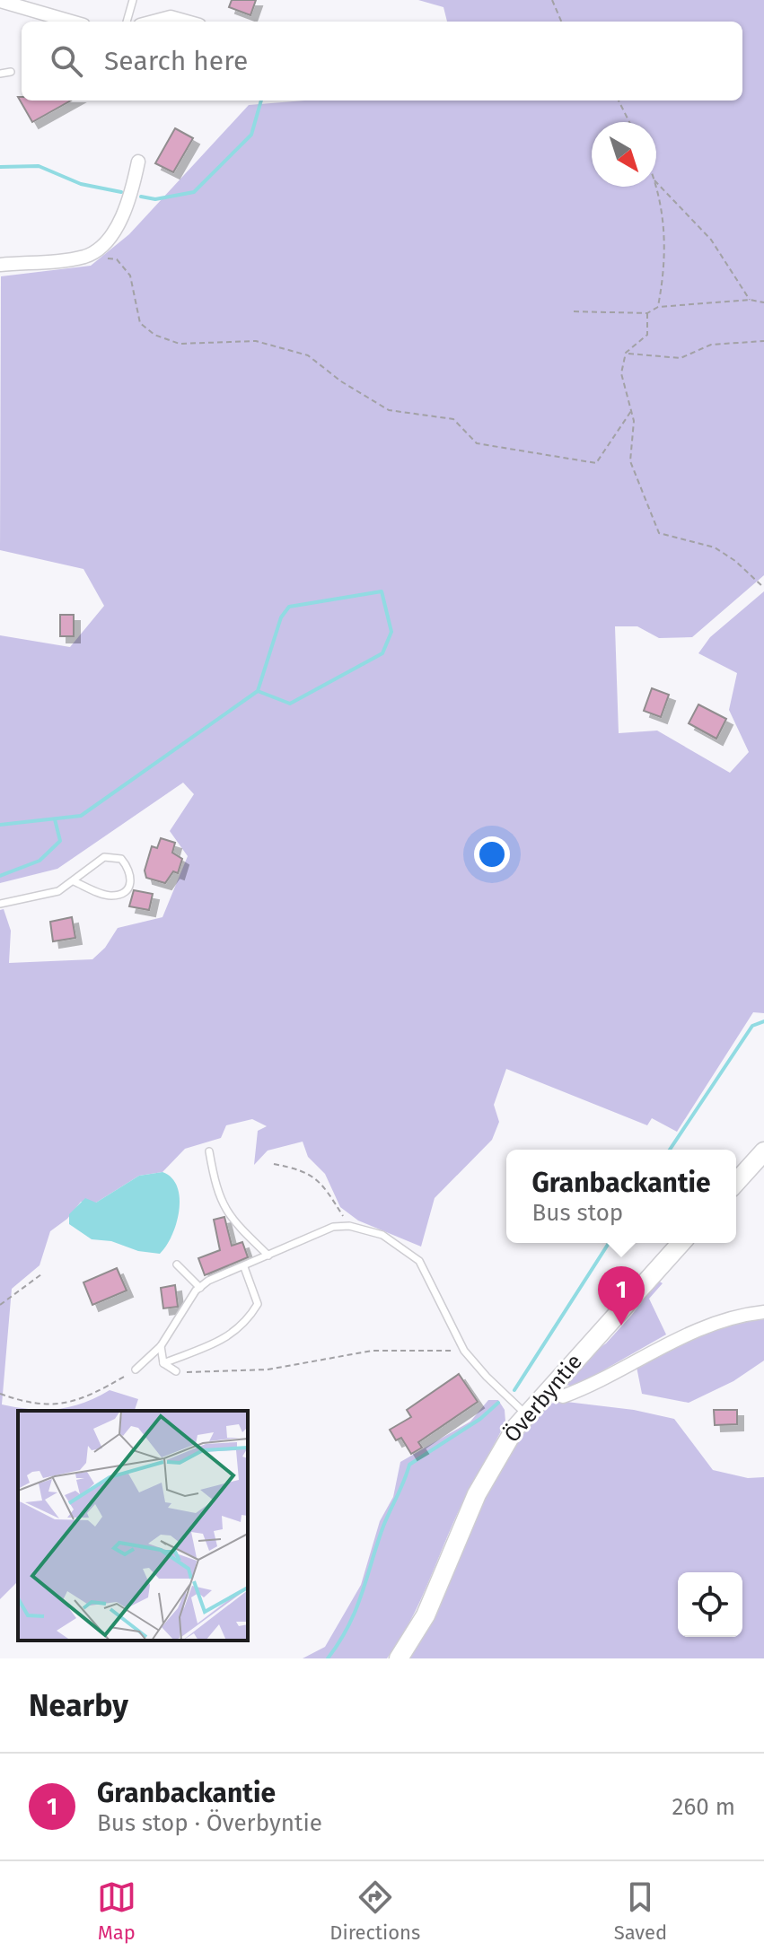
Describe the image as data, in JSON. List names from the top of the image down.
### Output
{
  "streets": {
    "street": ["Överbyntie"]
  },
  "north": "bottom right",
  "page": {
    "search": "Search here",
    "popup": ["Granbackantie", "Bus stop"],
    "pins": "1",
    "heading": "Nearby",
    "list": [
      {
        "mark": "1",
        "name": "Granbackantie",
        "note": "Bus stop · Överbyntie",
        "value": "260 m"
      }
    ],
    "nav": ["Map", "Directions", "Saved"]
  }
}
